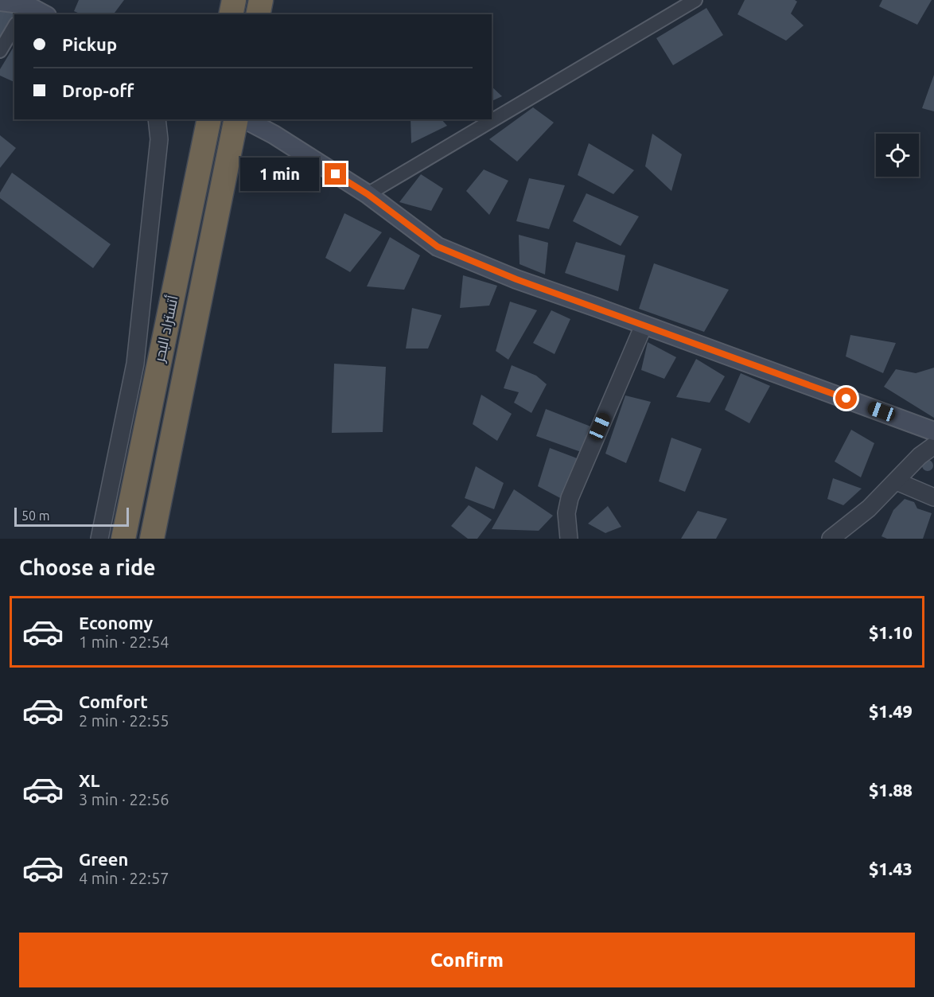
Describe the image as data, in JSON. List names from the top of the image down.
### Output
{
  "streets": {
    "highway": ["أتستراد البحر"]
  },
  "scale_bar": "50 m",
  "page": {
    "banner": ["Pickup", "Drop-off"],
    "bubble": "1 min",
    "scale": "50 m",
    "heading": "Choose a ride",
    "list": [
      {
        "name": "Economy",
        "note": "1 min · 22:54",
        "value": "$1.10"
      },
      {
        "name": "Comfort",
        "note": "2 min · 22:55",
        "value": "$1.49"
      },
      {
        "name": "XL",
        "note": "3 min · 22:56",
        "value": "$1.88"
      },
      {
        "name": "Green",
        "note": "4 min · 22:57",
        "value": "$1.43"
      }
    ],
    "buttons": "Confirm"
  }
}
